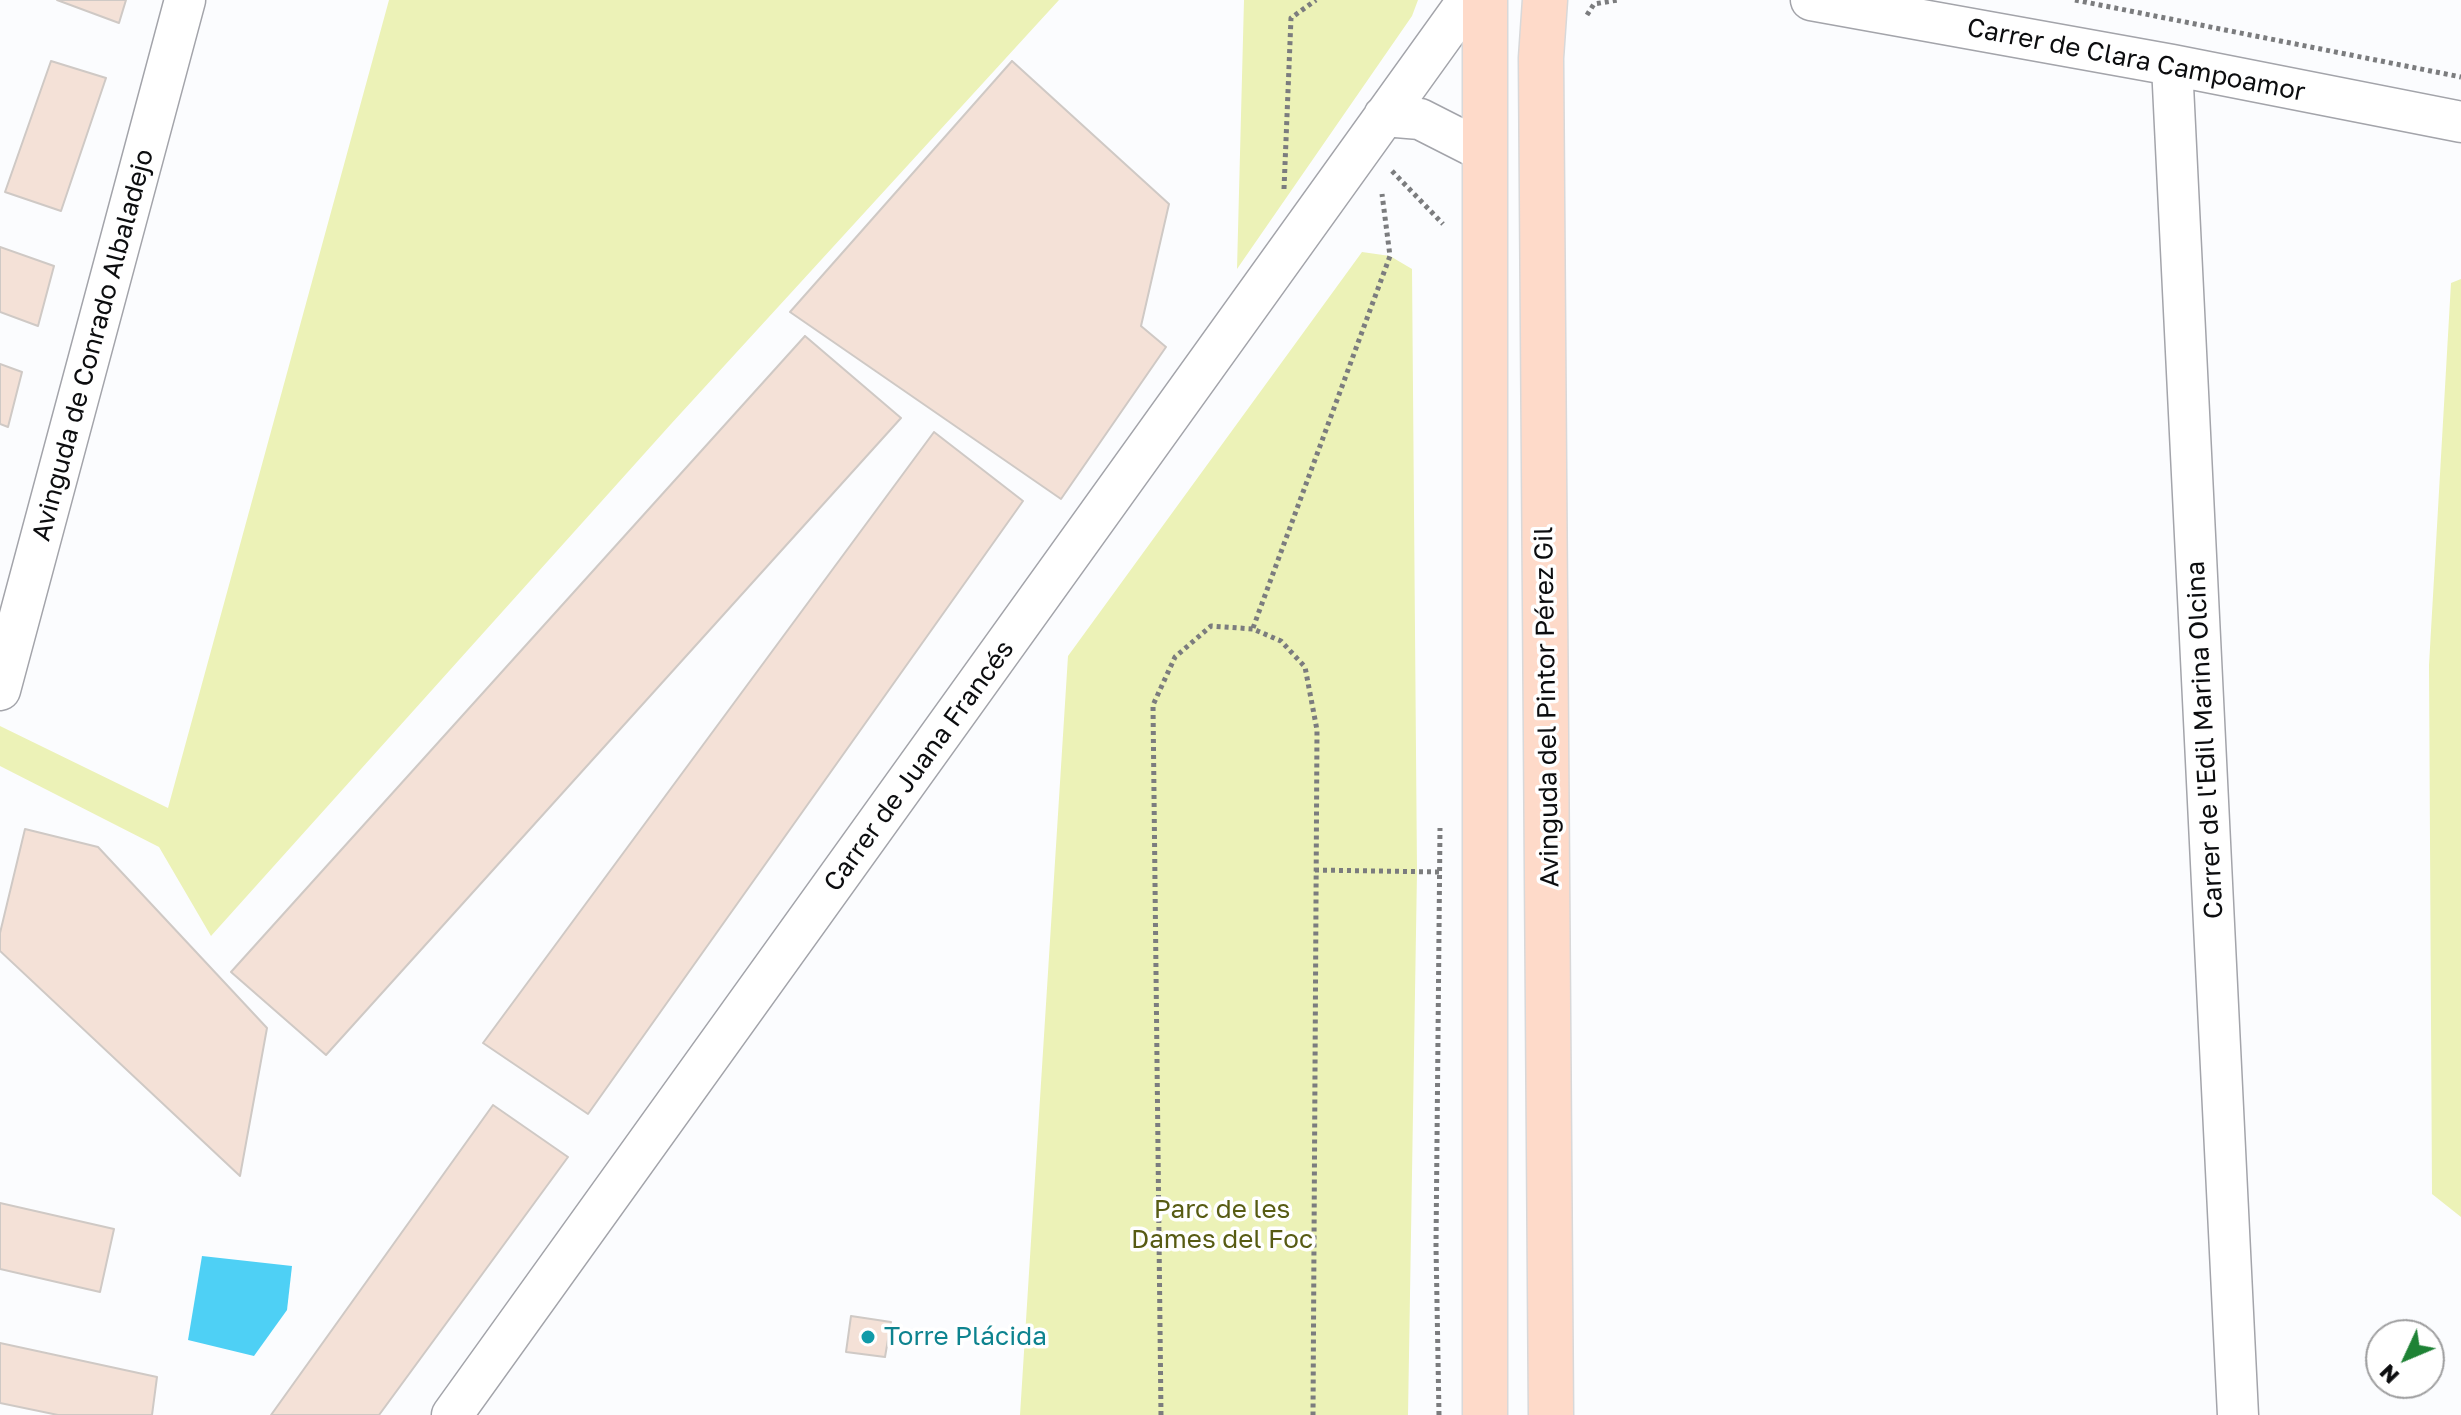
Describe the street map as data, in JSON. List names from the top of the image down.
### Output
{
  "streets": {
    "main road": ["Avinguda del Pintor Pérez Gil"],
    "street": [
      "Carrer de Clara Campoamor",
      "Avinguda de Conrado Albaladejo",
      "Carrer de l'Edil Marina Olcina",
      "Carrer de Juana Francés"
    ]
  },
  "crossings": [
    ["Carrer de Clara Campoamor", "Carrer de l'Edil Marina Olcina"]
  ],
  "parks": ["Parc de les Dames del Foc"],
  "places": ["Torre Plácida"],
  "north": "bottom left"
}
